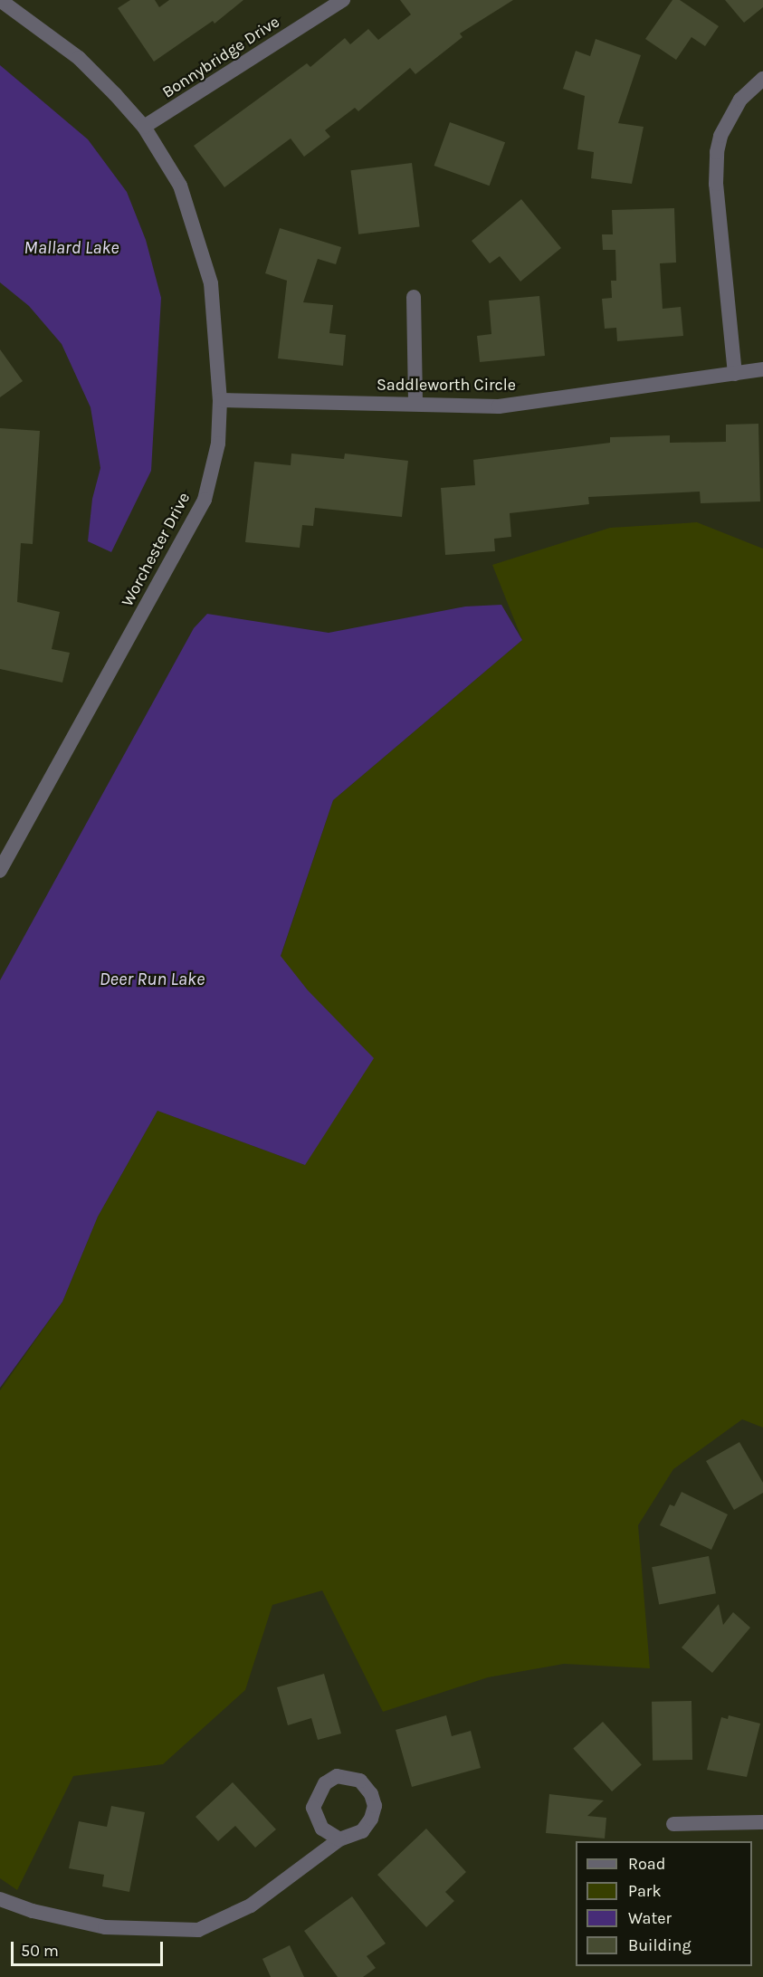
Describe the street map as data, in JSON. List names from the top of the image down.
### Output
{
  "streets": {
    "street": ["Bonnybridge Drive", "Saddleworth Circle", "Worchester Drive"]
  },
  "crossings": [
    ["Bonnybridge Drive", "Worchester Drive"],
    ["Saddleworth Circle", "Worchester Drive"]
  ],
  "water": ["Mallard Lake", "Deer Run Lake"],
  "legend": [
    "Road",
    "Park",
    "Water",
    "Building"
  ],
  "scale_bar": "50 m"
}
